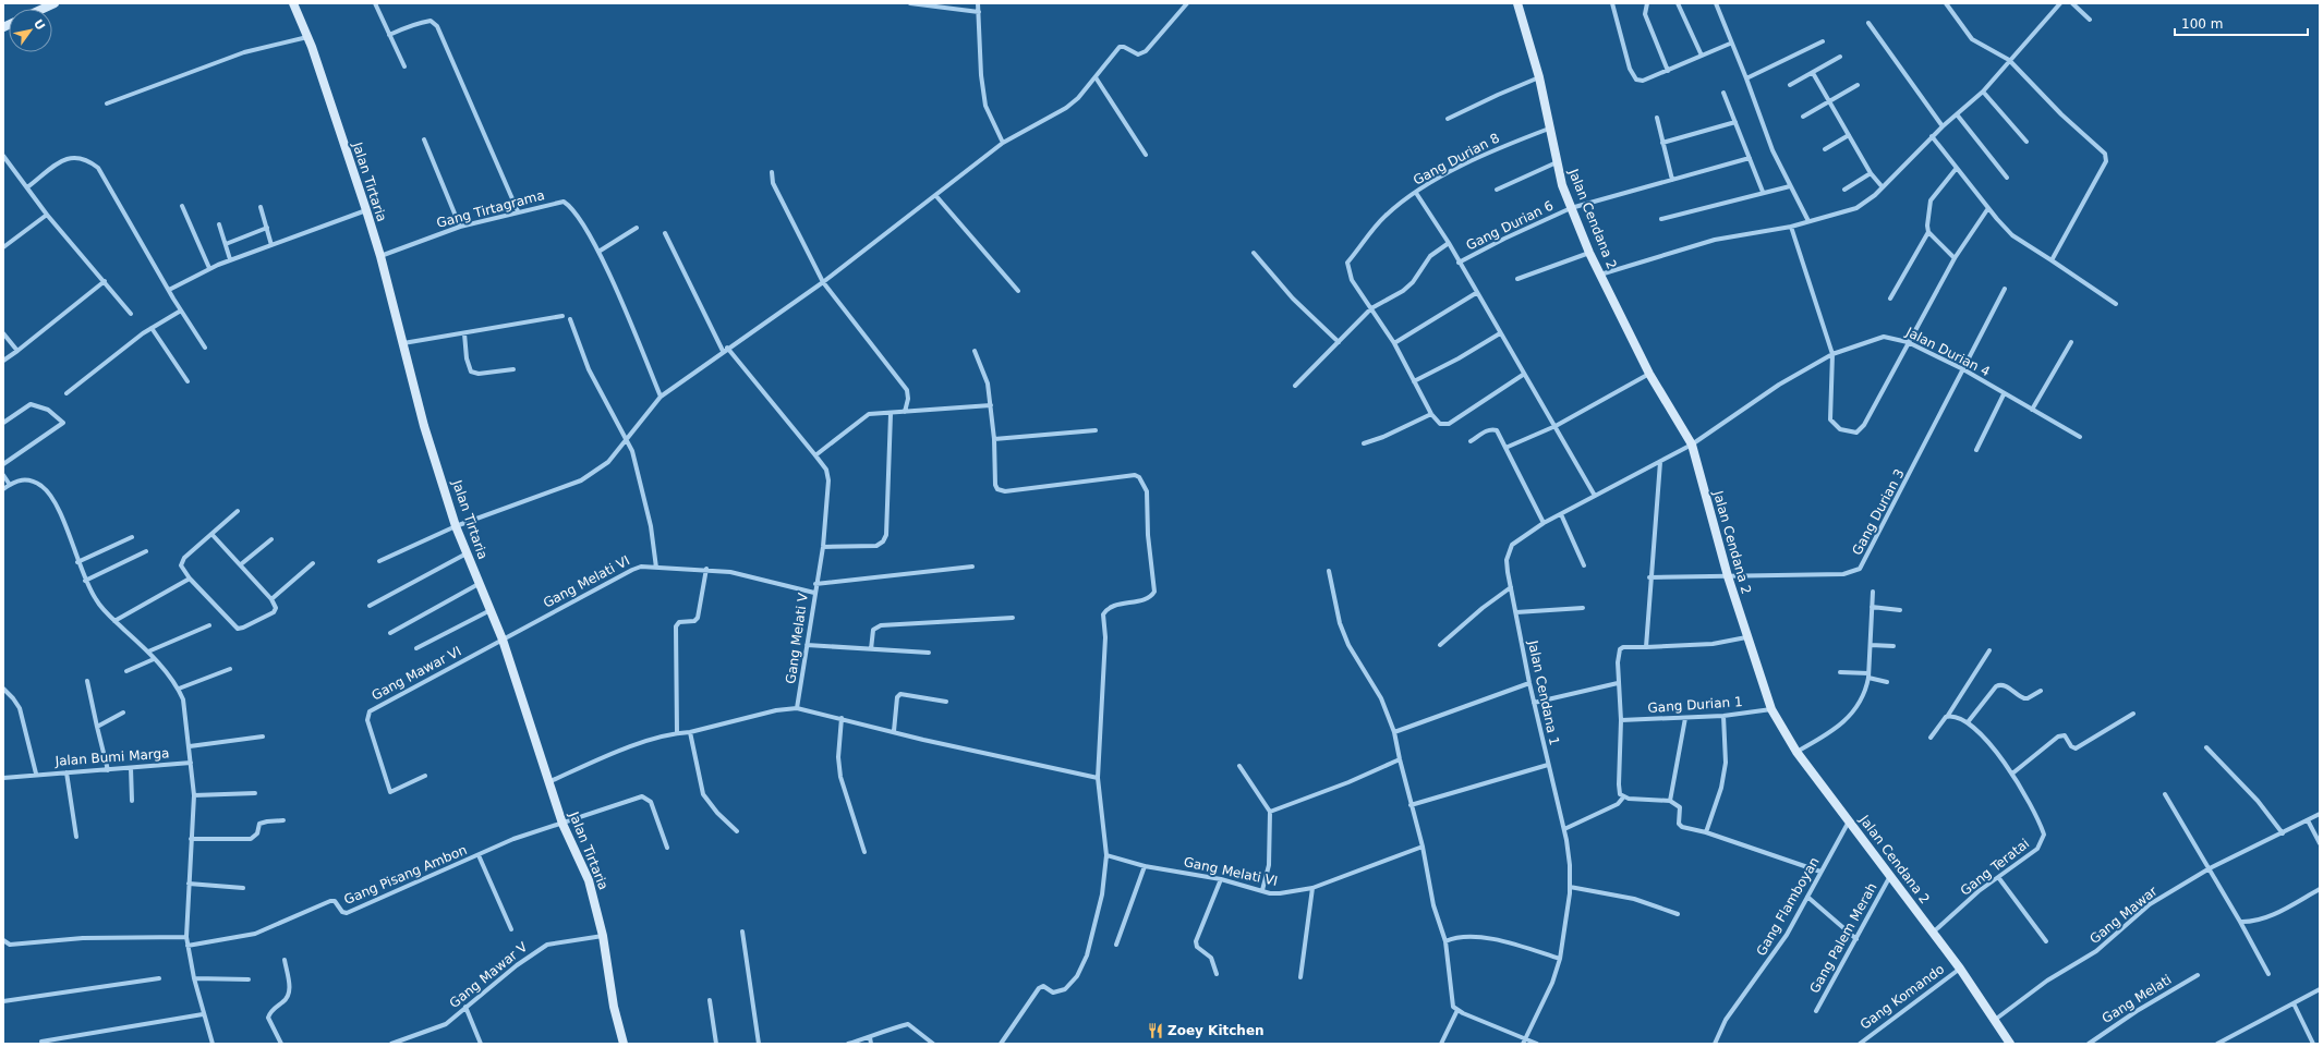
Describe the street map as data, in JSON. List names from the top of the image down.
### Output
{
  "streets": {
    "street": [
      "Gang Durian 8",
      "Jalan Tirtaria",
      "Gang Tirtagrama",
      "Jalan Cendana 2",
      "Gang Durian 6",
      "Jalan Durian 4",
      "Gang Durian 3",
      "Gang Melati VI",
      "Gang Melati V",
      "Gang Mawar VI",
      "Jalan Cendana 1",
      "Gang Durian 1",
      "Jalan Bumi Marga",
      "Gang Teratai",
      "Gang Pisang Ambon",
      "Gang Flamboyan",
      "Gang Mawar",
      "Gang Palem Merah",
      "Gang Mawar V",
      "Gang Komando",
      "Gang Melati"
    ]
  },
  "crossings": [
    ["Gang Durian 8", "Jalan Cendana 2"],
    ["Jalan Tirtaria", "Gang Tirtagrama"],
    ["Jalan Tirtaria", "Gang Melati VI"],
    ["Jalan Tirtaria", "Gang Mawar VI"],
    ["Jalan Tirtaria", "Gang Pisang Ambon"],
    ["Jalan Tirtaria", "Gang Mawar V"],
    ["Jalan Cendana 2", "Gang Durian 6"],
    ["Jalan Cendana 2", "Jalan Durian 4"],
    ["Jalan Cendana 2", "Gang Durian 3"],
    ["Jalan Cendana 2", "Jalan Cendana 1"],
    ["Jalan Cendana 2", "Gang Durian 1"],
    ["Jalan Cendana 2", "Gang Teratai"],
    ["Jalan Cendana 2", "Gang Flamboyan"],
    ["Jalan Cendana 2", "Gang Mawar"],
    ["Jalan Cendana 2", "Gang Palem Merah"],
    ["Jalan Cendana 2", "Gang Komando"],
    ["Jalan Durian 4", "Gang Durian 3"],
    ["Jalan Durian 4", "Jalan Cendana 1"],
    ["Gang Melati VI", "Gang Melati V"],
    ["Gang Melati VI", "Gang Mawar VI"]
  ],
  "places": {
    "restaurant": ["Zoey Kitchen"]
  },
  "scale_bar": "100 m",
  "north": "top right"
}
